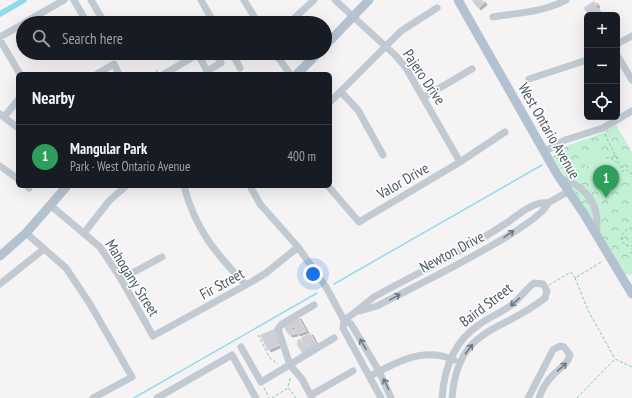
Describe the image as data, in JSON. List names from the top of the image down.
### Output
{
  "streets": {
    "main road": ["West Ontario Avenue"],
    "street": [
      "Pajero Drive",
      "Valor Drive",
      "Newton Drive",
      "Mahogany Street",
      "Fir Street",
      "Baird Street"
    ]
  },
  "crossings": [
    ["Pajero Drive", "Valor Drive"],
    ["West Ontario Avenue", "Newton Drive"],
    ["Mahogany Street", "Fir Street"]
  ],
  "page": {
    "map_buttons": ["+", "−"],
    "search": "Search here",
    "heading": "Nearby",
    "list": [
      {
        "mark": "1",
        "name": "Mangular Park",
        "note": "Park · West Ontario Avenue",
        "value": "400 m"
      }
    ],
    "pins": "1"
  }
}
